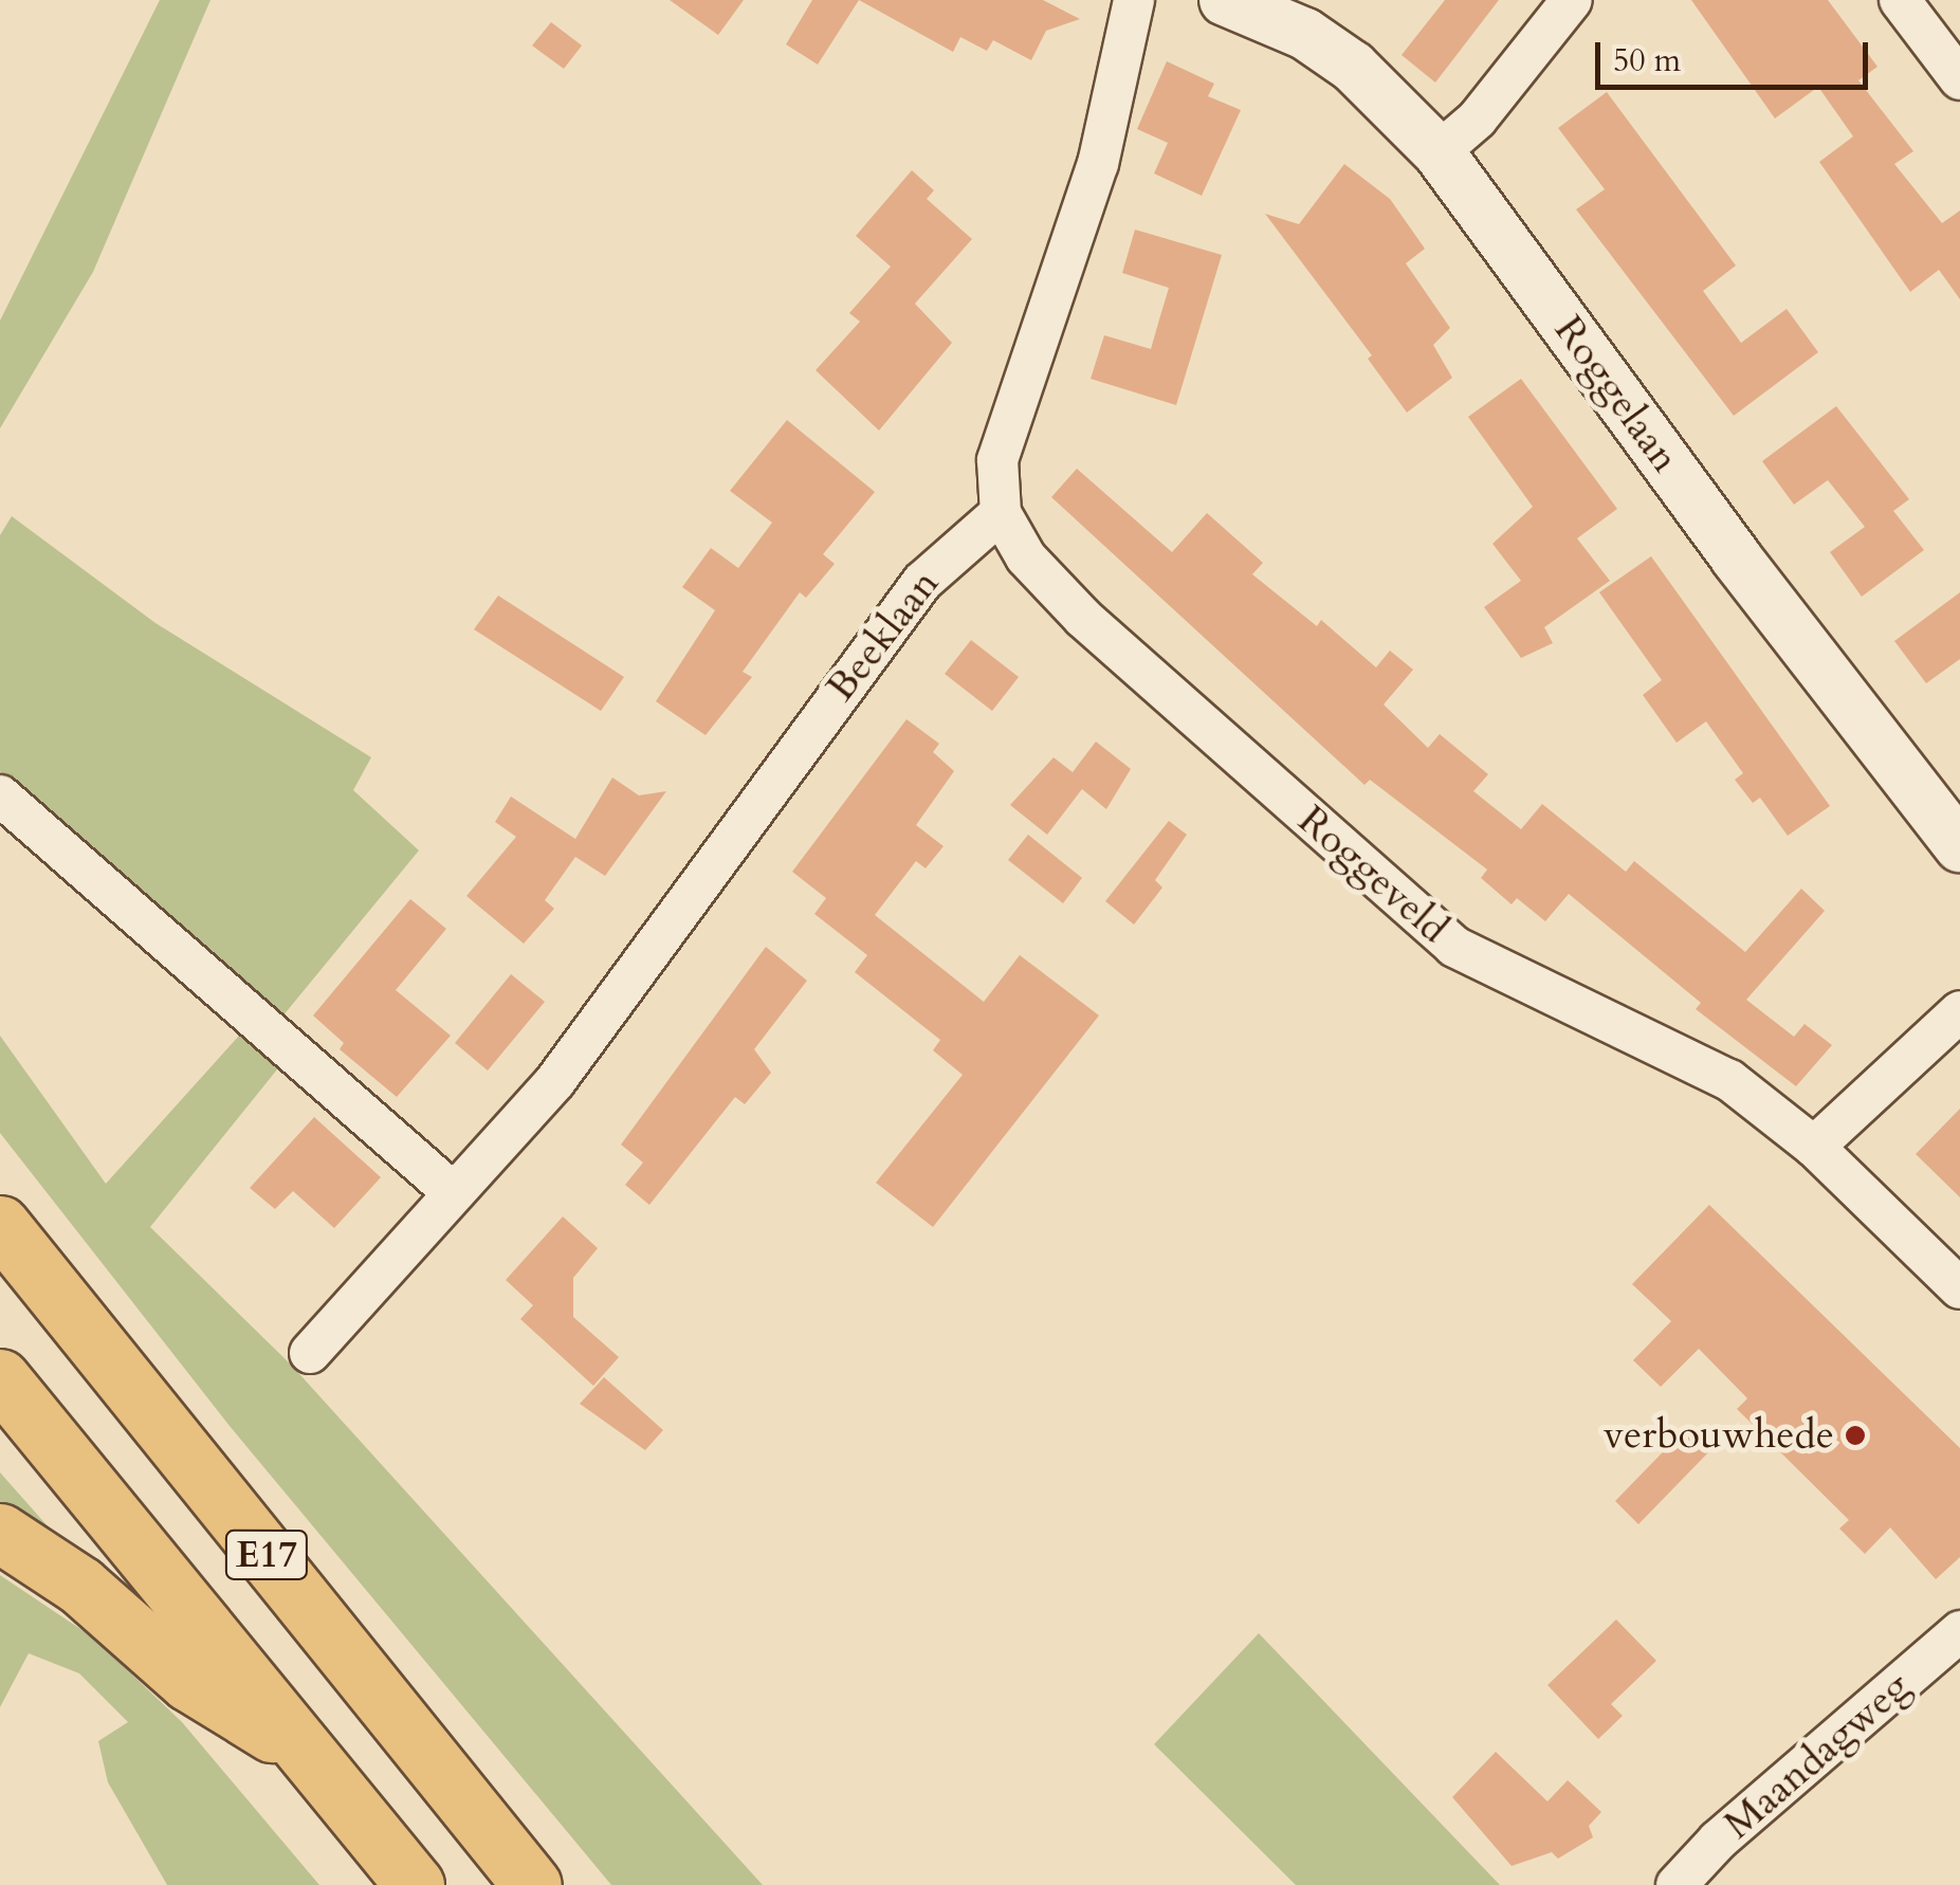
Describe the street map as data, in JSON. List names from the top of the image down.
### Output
{
  "streets": {
    "highway": ["E17"],
    "street": [
      "Roggelaan",
      "Beeklaan",
      "Roggeveld",
      "Maandagweg"
    ]
  },
  "crossings": [
    ["Beeklaan", "Roggeveld"]
  ],
  "places": ["verbouwhede"],
  "scale_bar": "50 m"
}
